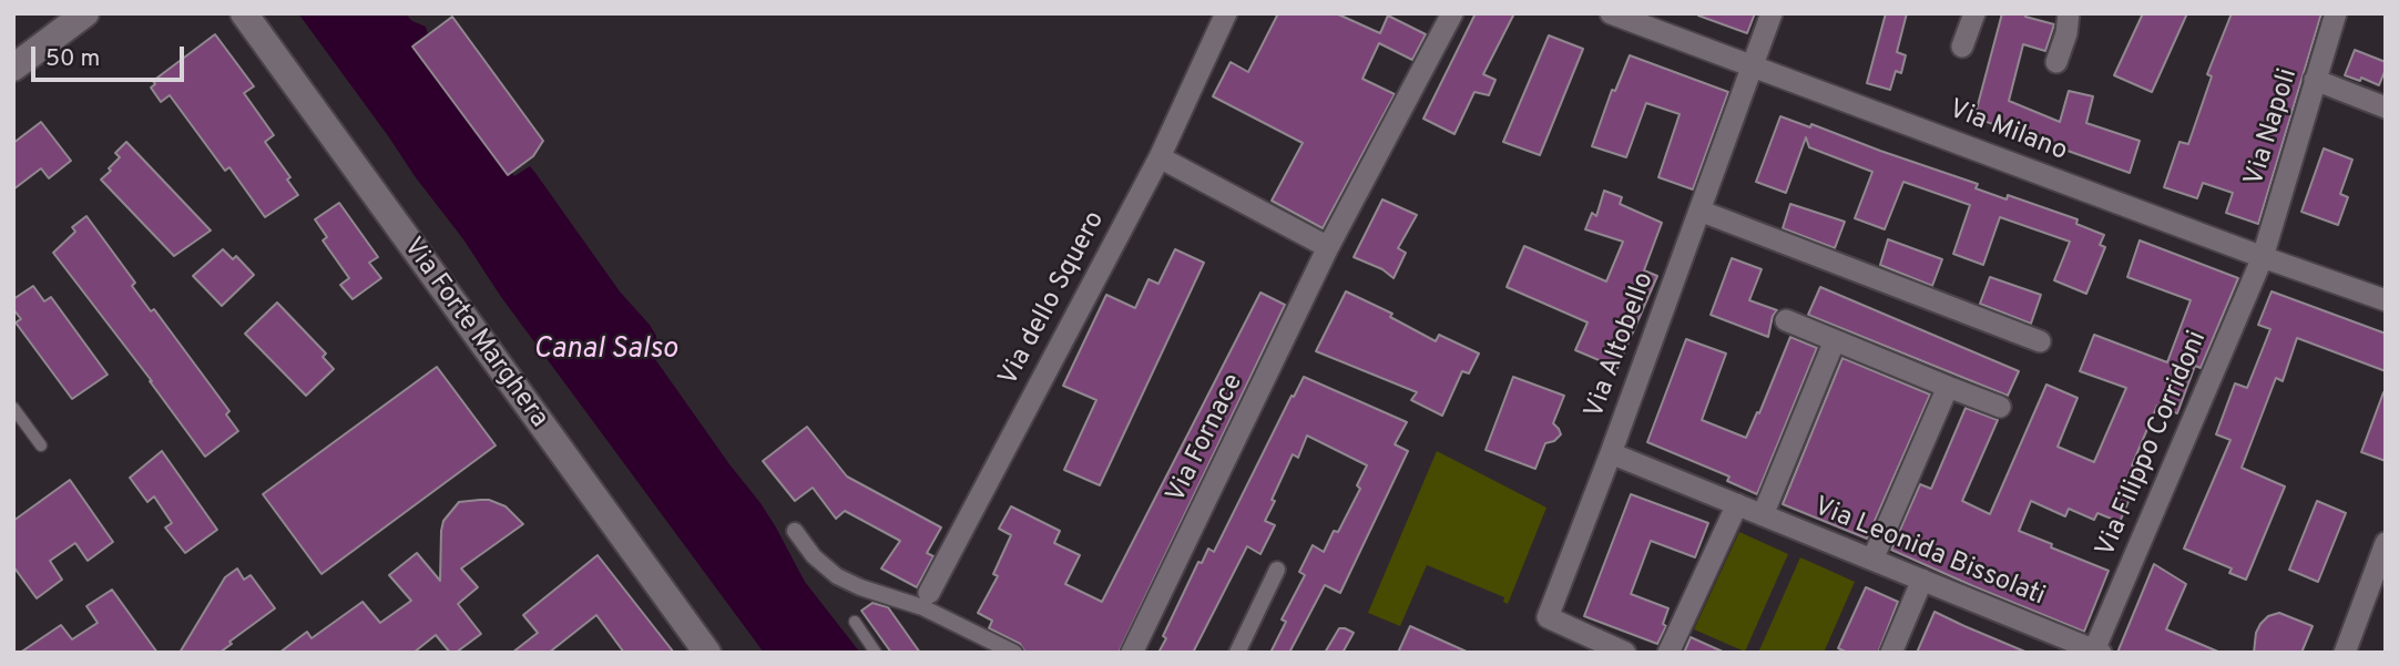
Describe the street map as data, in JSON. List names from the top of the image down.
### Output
{
  "streets": {
    "street": [
      "Via Napoli",
      "Via Milano",
      "Via dello Squero",
      "Via Forte Marghera",
      "Via Altobello",
      "Via Fornace",
      "Via Filippo Corridoni",
      "Via Leonida Bissolati"
    ]
  },
  "crossings": [
    ["Via Napoli", "Via Milano"],
    ["Via Napoli", "Via Filippo Corridoni"],
    ["Via Milano", "Via Altobello"],
    ["Via Milano", "Via Filippo Corridoni"],
    ["Via Altobello", "Via Leonida Bissolati"],
    ["Via Filippo Corridoni", "Via Leonida Bissolati"]
  ],
  "water": ["Canal Salso"],
  "scale_bar": "50 m"
}
